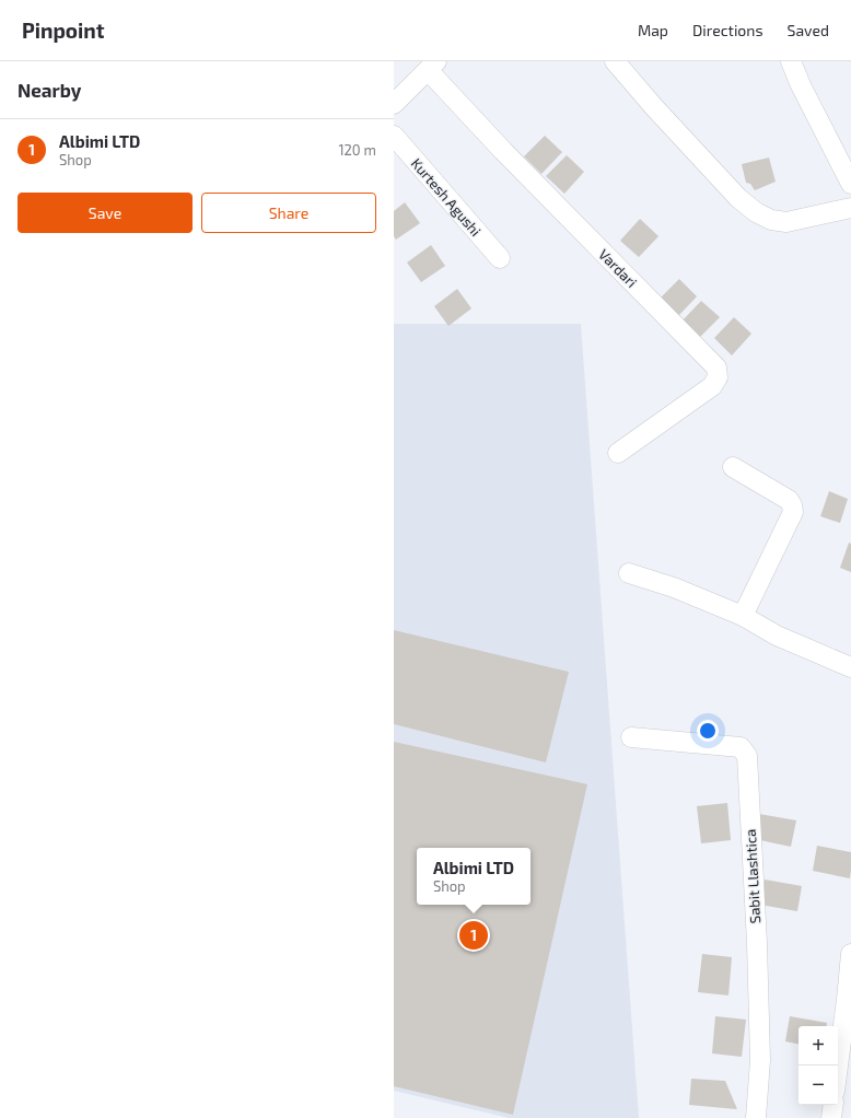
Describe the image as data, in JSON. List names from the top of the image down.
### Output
{
  "streets": {
    "street": ["Kurtesh Agushi", "Vardari", "Sabit Llashtica"]
  },
  "page": {
    "header": "Pinpoint",
    "nav": ["Map", "Directions", "Saved"],
    "heading": "Nearby",
    "list": [
      {
        "mark": "1",
        "name": "Albimi LTD",
        "note": "Shop",
        "value": "120 m"
      }
    ],
    "buttons": ["Save", "Share"],
    "popup": ["Albimi LTD", "Shop"],
    "pins": "1",
    "map_buttons": ["+", "−"]
  }
}
